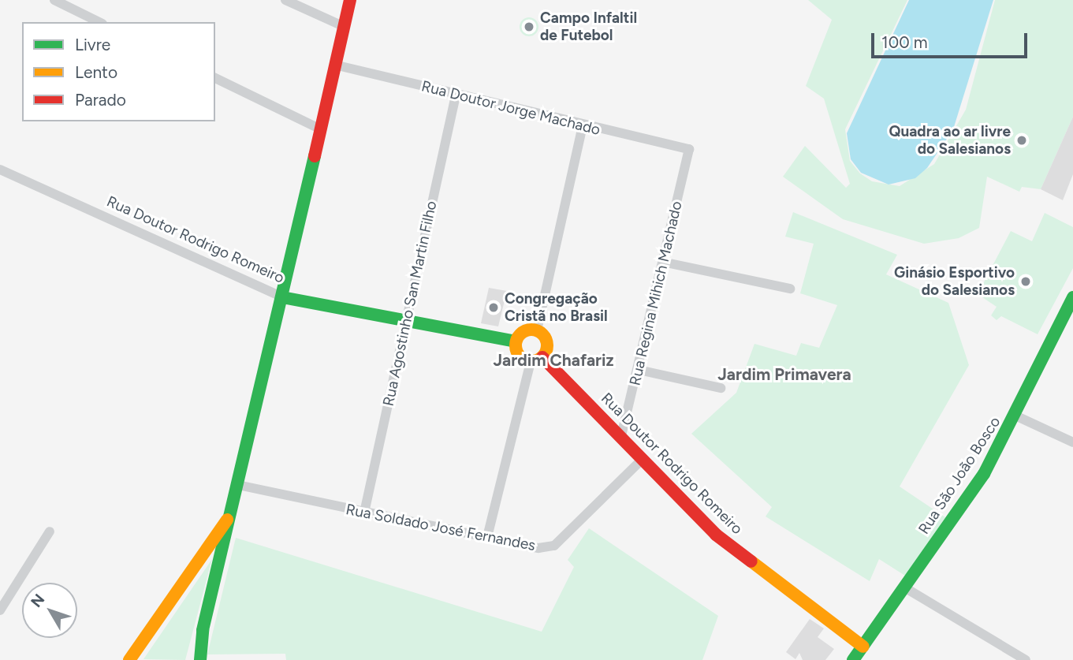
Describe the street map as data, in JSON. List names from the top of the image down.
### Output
{
  "streets": {
    "street": [
      "Rua Doutor Jorge Machado",
      "Rua Doutor Rodrigo Romeiro",
      "Rua Regina Mihich Machado",
      "Rua Agostinho San Martin Filho",
      "Rua São João Bosco",
      "Rua Soldado José Fernandes"
    ]
  },
  "crossings": [
    ["Rua Doutor Jorge Machado", "Rua Regina Mihich Machado"],
    ["Rua Doutor Jorge Machado", "Rua Agostinho San Martin Filho"],
    ["Rua Doutor Rodrigo Romeiro", "Rua Regina Mihich Machado"],
    ["Rua Doutor Rodrigo Romeiro", "Rua Agostinho San Martin Filho"],
    ["Rua Doutor Rodrigo Romeiro", "Rua São João Bosco"],
    ["Rua Doutor Rodrigo Romeiro", "Rua Soldado José Fernandes"],
    ["Rua Agostinho San Martin Filho", "Rua Soldado José Fernandes"]
  ],
  "districts": ["Jardim Chafariz", "Jardim Primavera"],
  "places": [
    "Campo Infaltil de Futebol",
    "Quadra ao ar livre do Salesianos",
    "Ginásio Esportivo do Salesianos",
    "Congregação Cristã no Brasil"
  ],
  "legend": ["Livre", "Lento", "Parado"],
  "scale_bar": "100 m",
  "north": "top left"
}
